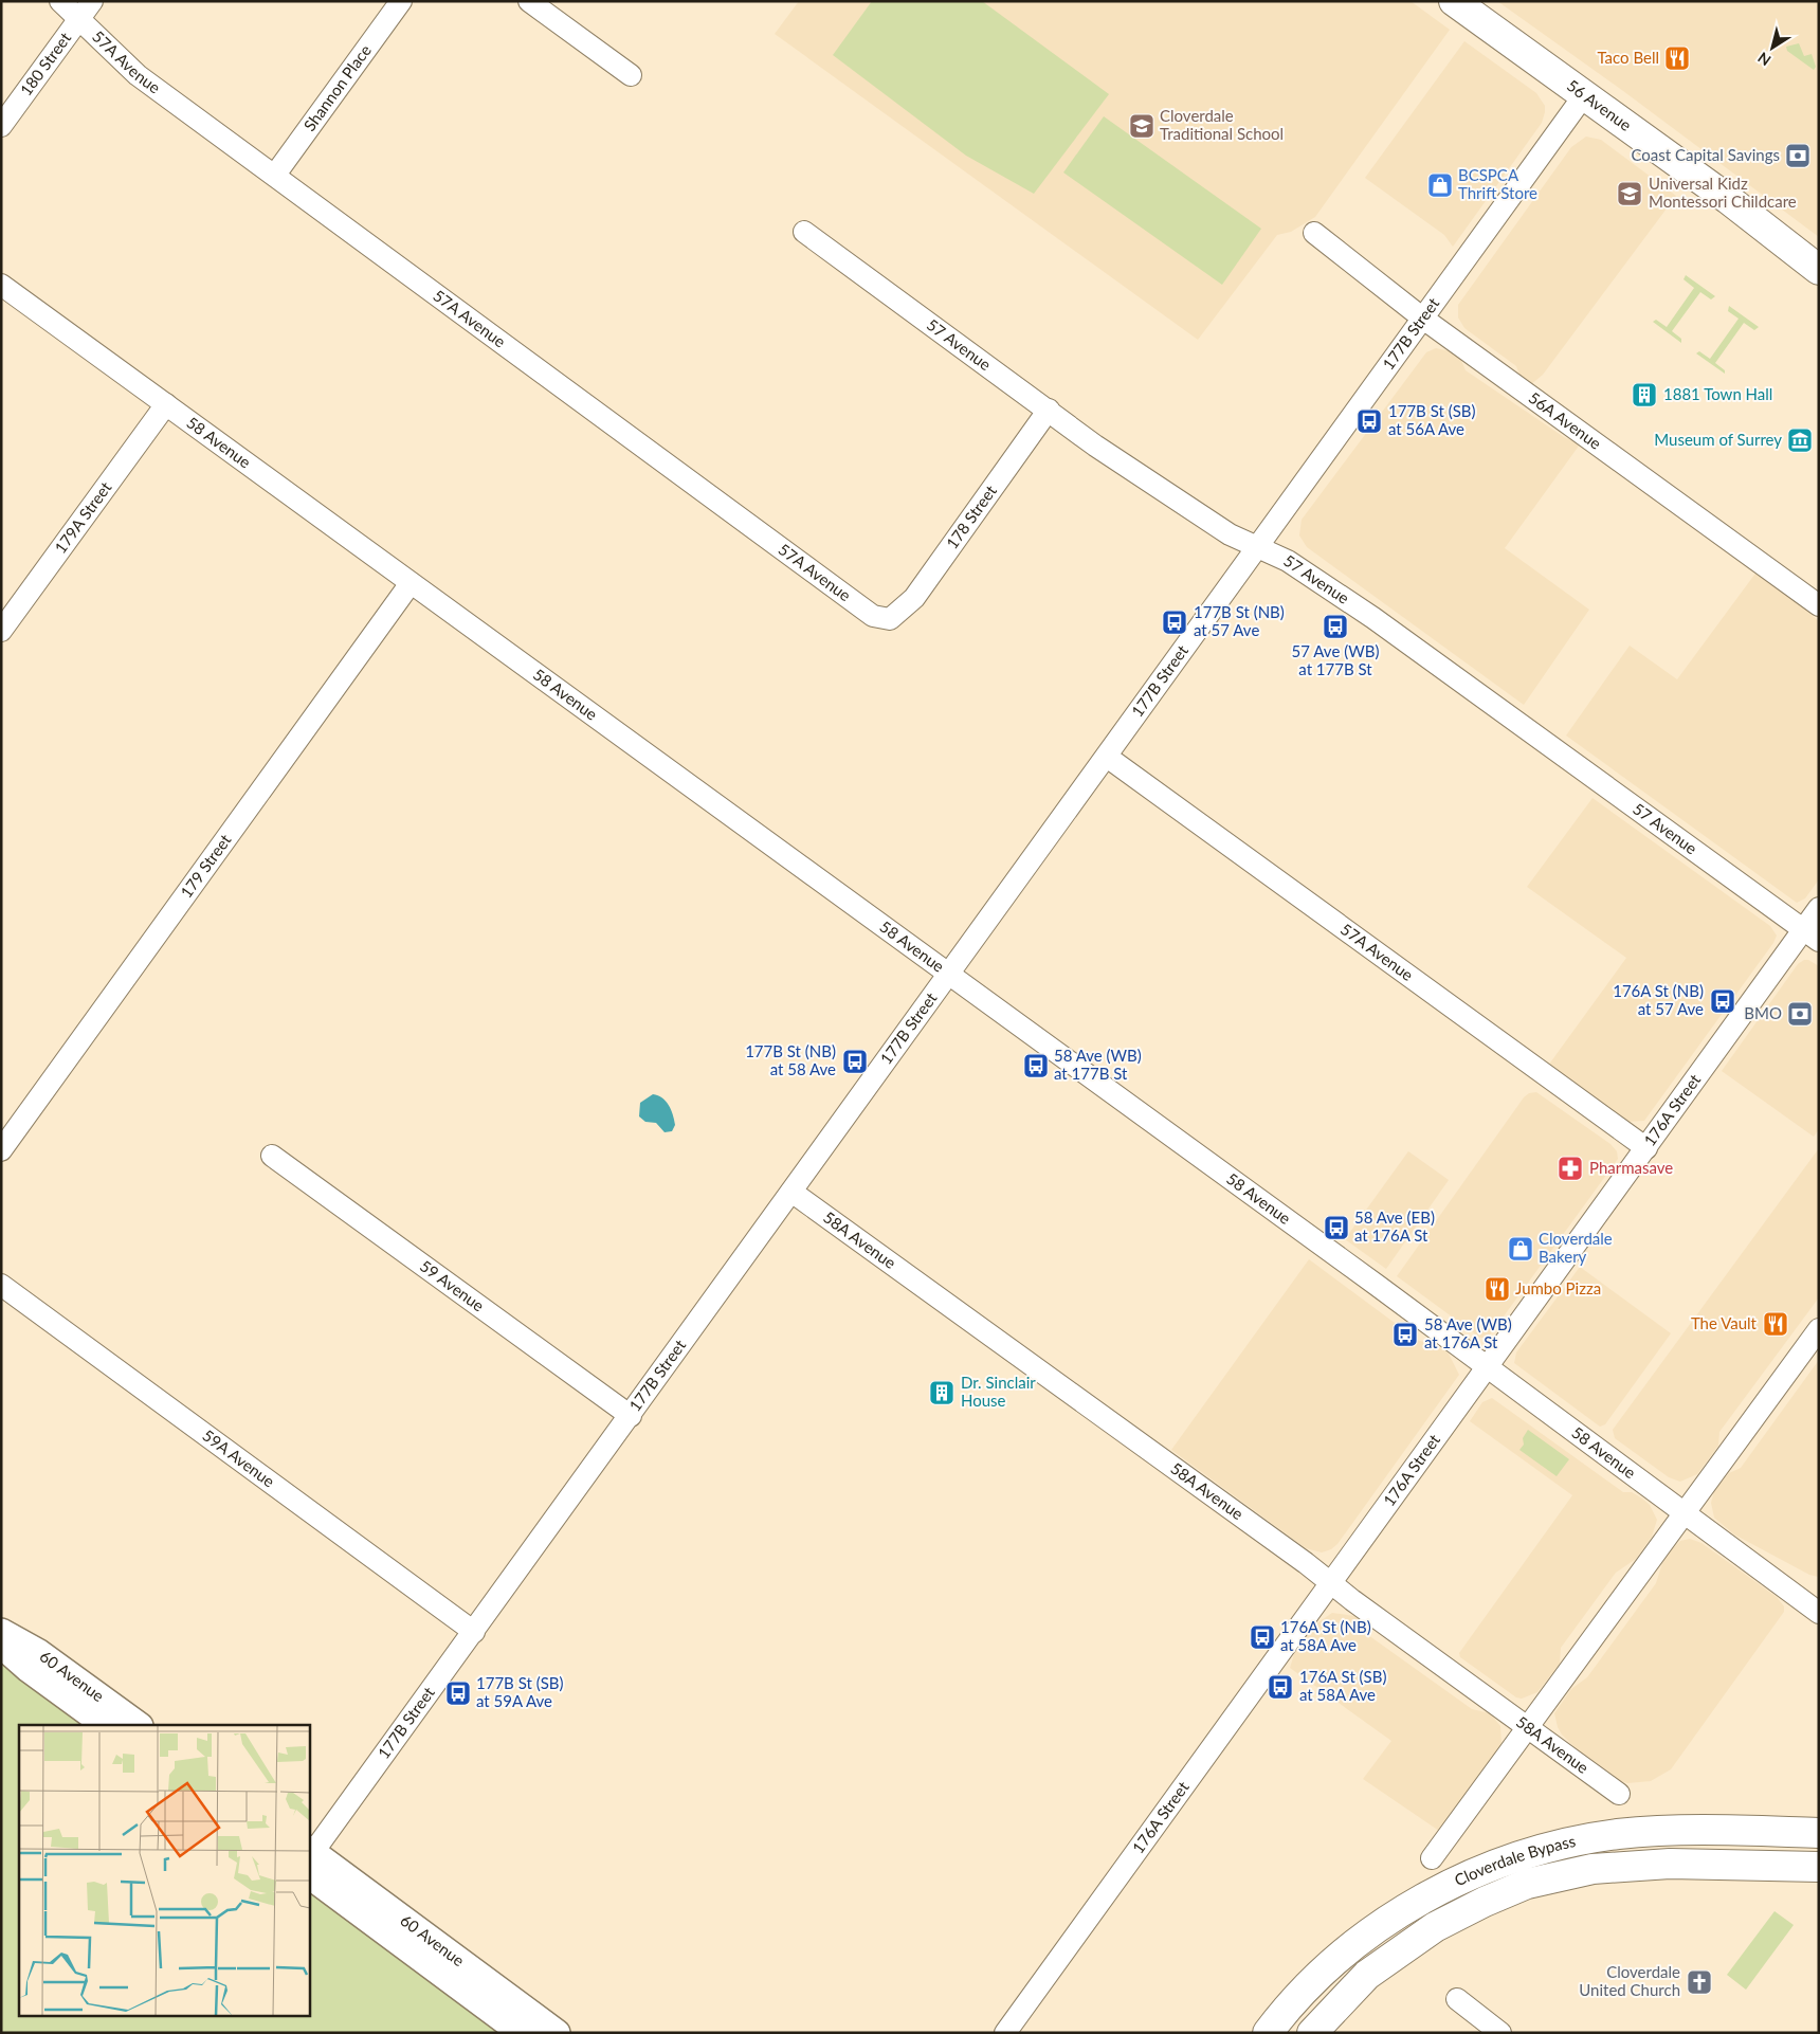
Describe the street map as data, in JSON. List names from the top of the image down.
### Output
{
  "streets": {
    "highway": ["56 Avenue", "Cloverdale Bypass"],
    "main road": ["60 Avenue"],
    "street": [
      "57A Avenue",
      "180 Street",
      "Shannon Place",
      "177B Street",
      "57 Avenue",
      "56A Avenue",
      "58 Avenue",
      "179A Street",
      "178 Street",
      "179 Street",
      "176A Street",
      "58A Avenue",
      "59 Avenue",
      "59A Avenue"
    ]
  },
  "crossings": [
    ["57A Avenue", "180 Street"],
    ["57A Avenue", "Shannon Place"],
    ["57A Avenue", "177B Street"],
    ["57A Avenue", "178 Street"],
    ["57A Avenue", "176A Street"],
    ["56 Avenue", "177B Street"],
    ["177B Street", "57 Avenue"],
    ["177B Street", "56A Avenue"],
    ["177B Street", "58 Avenue"],
    ["177B Street", "58A Avenue"],
    ["177B Street", "59 Avenue"],
    ["177B Street", "59A Avenue"],
    ["177B Street", "60 Avenue"],
    ["57 Avenue", "178 Street"],
    ["57 Avenue", "176A Street"],
    ["58 Avenue", "179A Street"],
    ["58 Avenue", "179 Street"],
    ["58 Avenue", "176A Street"],
    ["176A Street", "58A Avenue"]
  ],
  "places": {
    "restaurant": ["Taco Bell", "Jumbo Pizza", "The Vault"],
    "school or university": ["Cloverdale Traditional School", "Universal Kidz Montessori Childcare"],
    "bank": ["Coast Capital Savings", "BMO"],
    "shop": ["BCSPCA Thrift Store", "Cloverdale Bakery"],
    "building": ["1881 Town Hall", "Dr. Sinclair House"],
    "bus stop": [
      "177B St (SB) at 56A Ave",
      "177B St (NB) at 57 Ave",
      "57 Ave (WB) at 177B St",
      "176A St (NB) at 57 Ave",
      "177B St (NB) at 58 Ave",
      "58 Ave (WB) at 177B St",
      "58 Ave (EB) at 176A St",
      "58 Ave (WB) at 176A St",
      "176A St (NB) at 58A Ave",
      "176A St (SB) at 58A Ave",
      "177B St (SB) at 59A Ave"
    ],
    "museum": ["Museum of Surrey"],
    "pharmacy": ["Pharmasave"],
    "church": ["Cloverdale United Church"]
  },
  "north": "bottom left"
}
